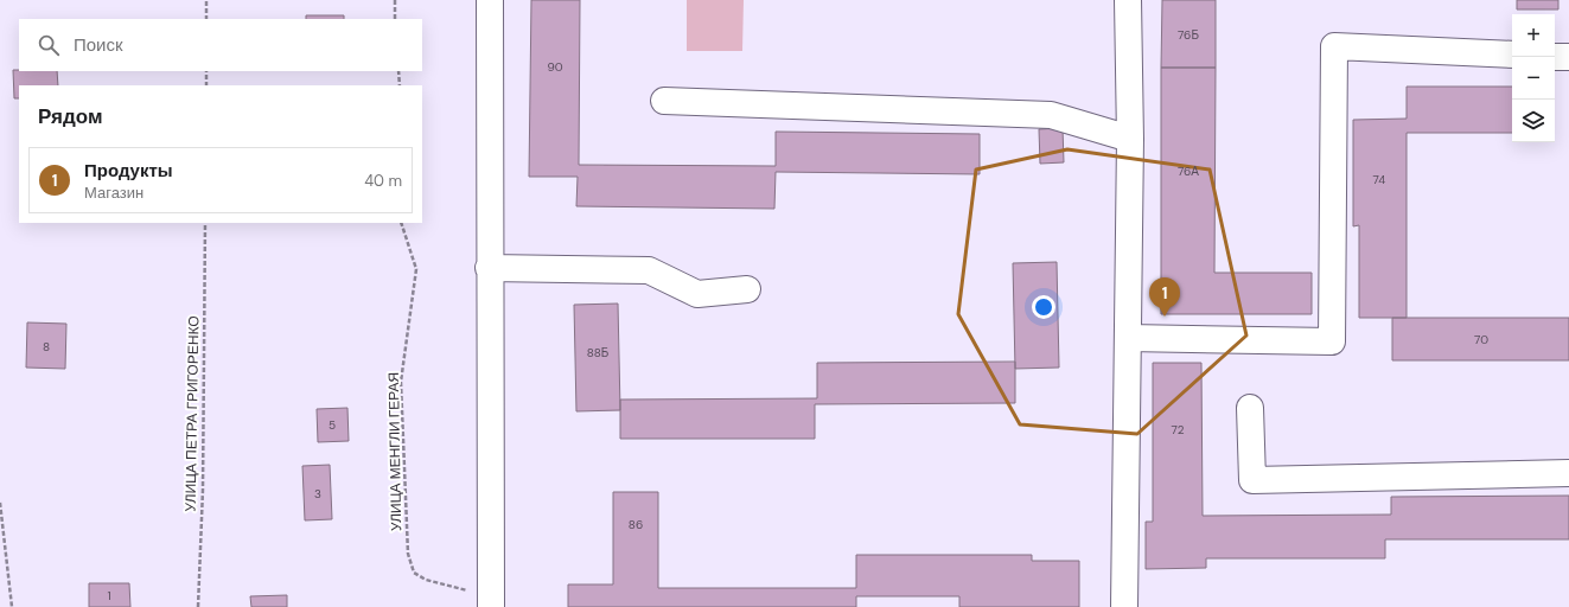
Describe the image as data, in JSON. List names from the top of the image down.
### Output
{
  "streets": {
    "path": ["УЛИЦА ПЕТРА ГРИГОРЕНКО", "УЛИЦА МЕНГЛИ ГЕРАЯ"]
  },
  "house_numbers": [
    "76Б",
    "90",
    "76А",
    "74",
    "70",
    "8",
    "88Б",
    "5",
    "72",
    "3",
    "86",
    "1"
  ],
  "page": {
    "map_buttons": ["+", "−"],
    "search": "Поиск",
    "heading": "Рядом",
    "list": [
      {
        "mark": "1",
        "name": "Продукты",
        "note": "Магазин",
        "value": "40 m"
      }
    ],
    "pins": "1"
  }
}
